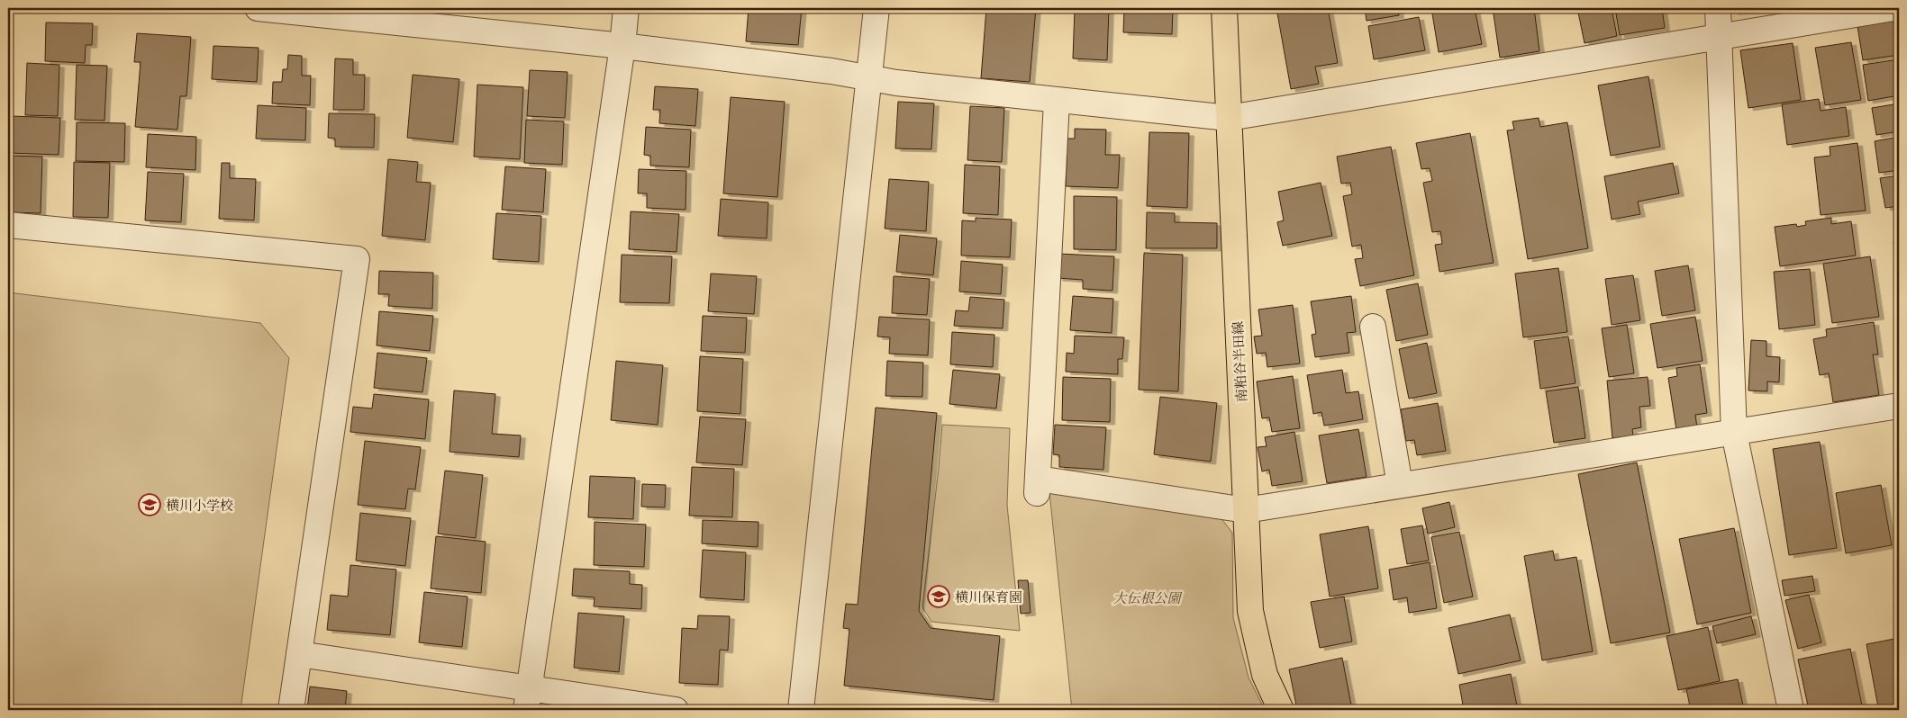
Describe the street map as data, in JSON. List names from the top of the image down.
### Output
{
  "streets": {
    "main road": ["南粕谷半田線"]
  },
  "parks": ["大伝根公園"],
  "places": {
    "school or university": ["横川小学校", "横川保育園"]
  }
}
